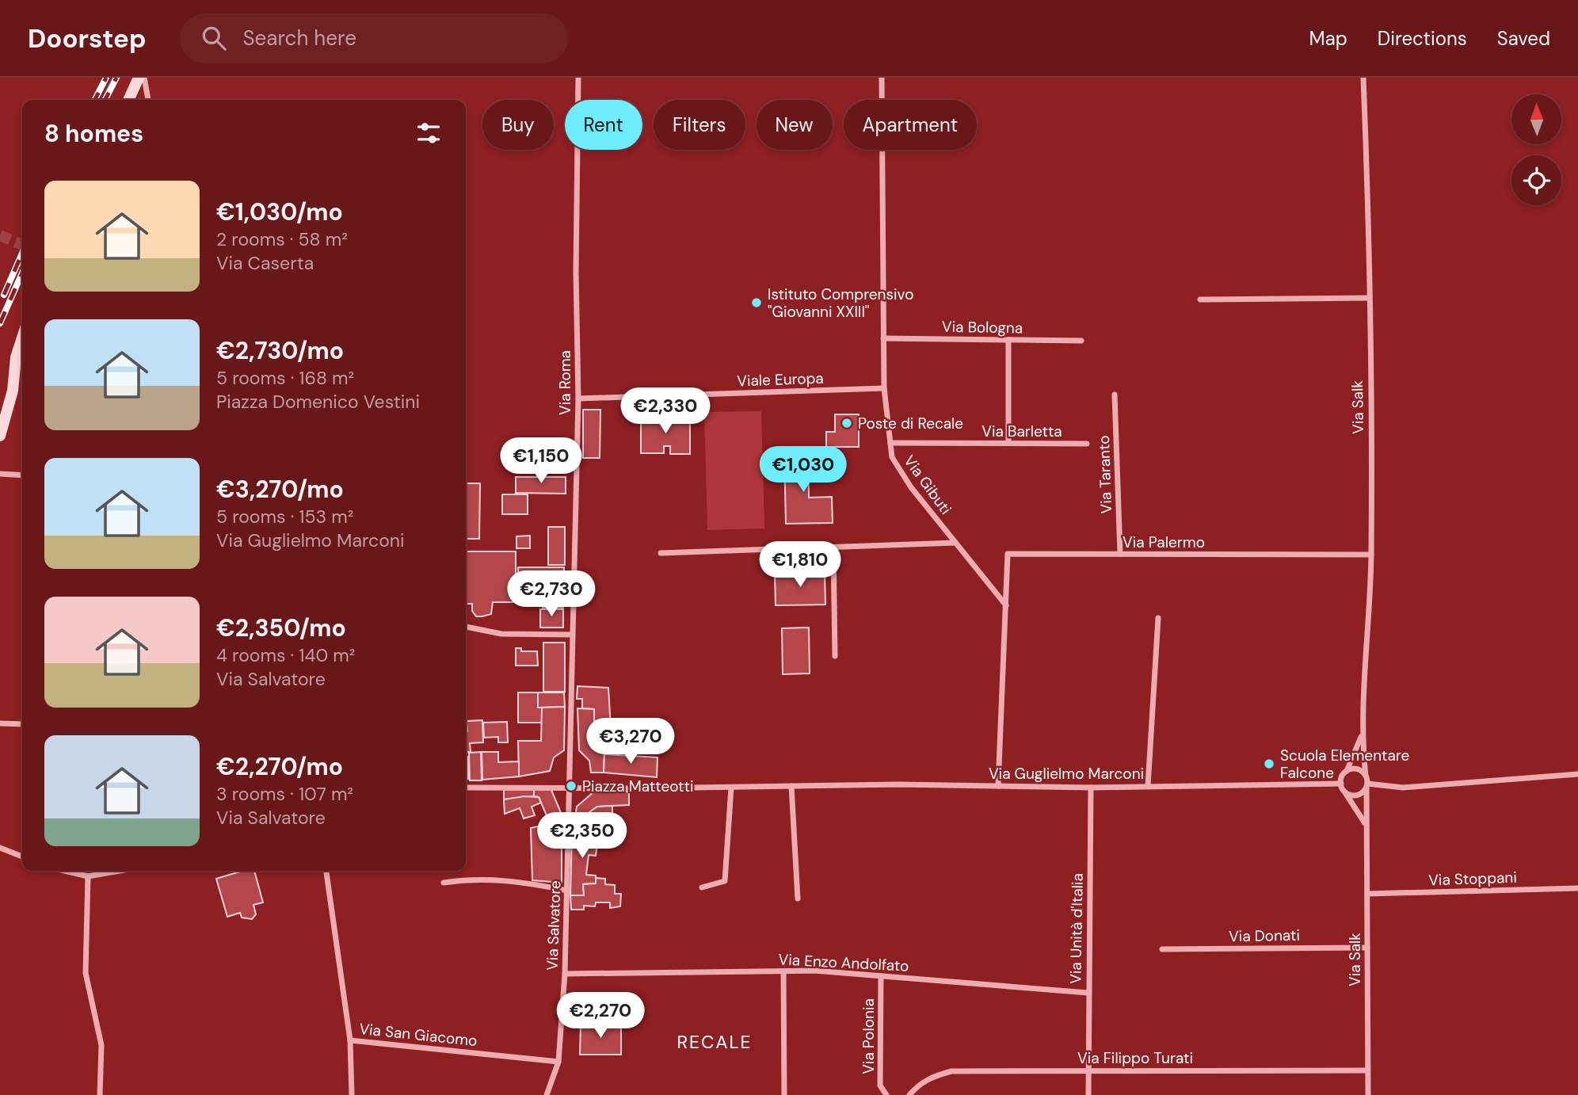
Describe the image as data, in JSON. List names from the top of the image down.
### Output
{
  "streets": {
    "street": [
      "Via Bologna",
      "Viale Europa",
      "Via Roma",
      "Via Salk",
      "Via Barletta",
      "Via Taranto",
      "Via Gibuti",
      "Via Palermo",
      "Via Guglielmo Marconi",
      "Via Stoppani",
      "Via Salvatore",
      "Via Unità d'Italia",
      "Via Donati",
      "Via Enzo Andolfato",
      "Via San Giacomo",
      "Via Polonia",
      "Via Filippo Turati"
    ]
  },
  "crossings": [
    ["Via Bologna", "Via Gibuti"],
    ["Viale Europa", "Via Roma"],
    ["Viale Europa", "Via Gibuti"],
    ["Via Roma", "Via Guglielmo Marconi"],
    ["Via Roma", "Via Salvatore"],
    ["Via Salk", "Via Palermo"],
    ["Via Salk", "Via Guglielmo Marconi"],
    ["Via Salk", "Via Stoppani"],
    ["Via Salk", "Via Donati"],
    ["Via Salk", "Via Filippo Turati"],
    ["Via Barletta", "Via Gibuti"],
    ["Via Taranto", "Via Palermo"],
    ["Via Gibuti", "Via Palermo"],
    ["Via Guglielmo Marconi", "Via Salvatore"],
    ["Via Guglielmo Marconi", "Via Unità d'Italia"],
    ["Via Salvatore", "Via Enzo Andolfato"],
    ["Via Salvatore", "Via San Giacomo"],
    ["Via Unità d'Italia", "Via Enzo Andolfato"],
    ["Via Unità d'Italia", "Via Filippo Turati"],
    ["Via Enzo Andolfato", "Via Polonia"]
  ],
  "districts": ["RECALE"],
  "places": [
    "Istituto Comprensivo \"Giovanni XXIII\"",
    "Poste di Recale",
    "Scuola Elementare Falcone",
    "Piazza Matteotti"
  ],
  "north": "top",
  "page": {
    "header": "Doorstep",
    "search": "Search here",
    "nav": ["Map", "Directions", "Saved"],
    "chip": [
      "Buy",
      "Rent",
      "Filters",
      "New",
      "Apartment"
    ],
    "heading": "8 homes",
    "list": [
      {
        "name": "€1,030/mo",
        "note": "2 rooms · 58 m² · Via Caserta"
      },
      {
        "name": "€2,730/mo",
        "note": "5 rooms · 168 m² · Piazza Domenico Vestini"
      },
      {
        "name": "€3,270/mo",
        "note": "5 rooms · 153 m² · Via Guglielmo Marconi"
      },
      {
        "name": "€2,350/mo",
        "note": "4 rooms · 140 m² · Via Salvatore"
      },
      {
        "name": "€2,270/mo",
        "note": "3 rooms · 107 m² · Via Salvatore"
      }
    ],
    "price": [
      "€2,330",
      "€1,150",
      "€1,030",
      "€1,810",
      "€2,730",
      "€3,270",
      "€2,350",
      "€2,270"
    ]
  }
}
